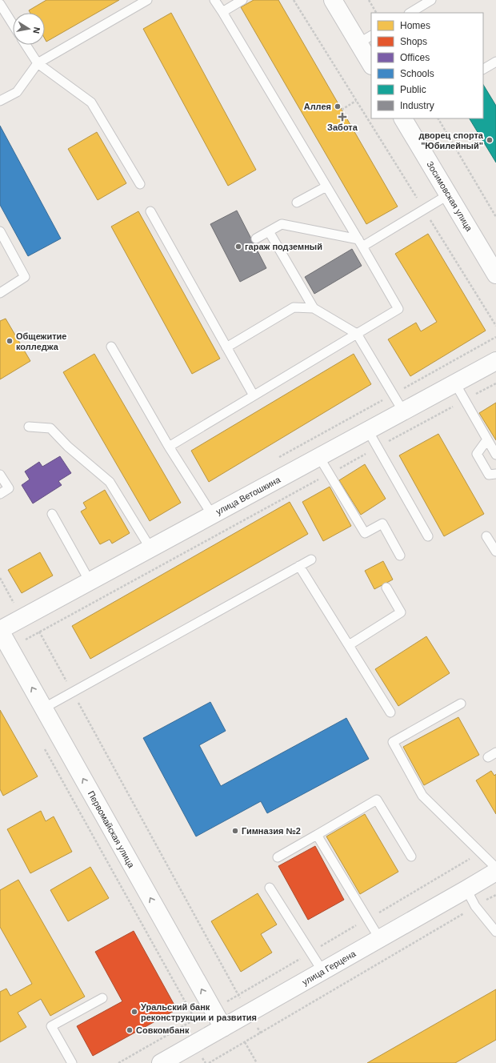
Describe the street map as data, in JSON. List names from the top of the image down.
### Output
{
  "streets": {
    "street": [
      "Зосимовская улица",
      "улица Ветошкина",
      "Первомайская улица",
      "улица Герцена"
    ]
  },
  "crossings": [
    ["улица Ветошкина", "Первомайская улица"],
    ["Первомайская улица", "улица Герцена"]
  ],
  "one_way": ["Первомайская улица"],
  "places": {
    "other": [
      "Аллея",
      "дворец спорта \"Юбилейный\"",
      "гараж подземный",
      "Общежитие колледжа",
      "Гимназия №2",
      "Уральский банк реконструкции и развития",
      "Совкомбанк"
    ],
    "health": ["Забота"]
  },
  "legend": [
    "Homes",
    "Shops",
    "Offices",
    "Schools",
    "Public",
    "Industry"
  ],
  "north": "right"
}
